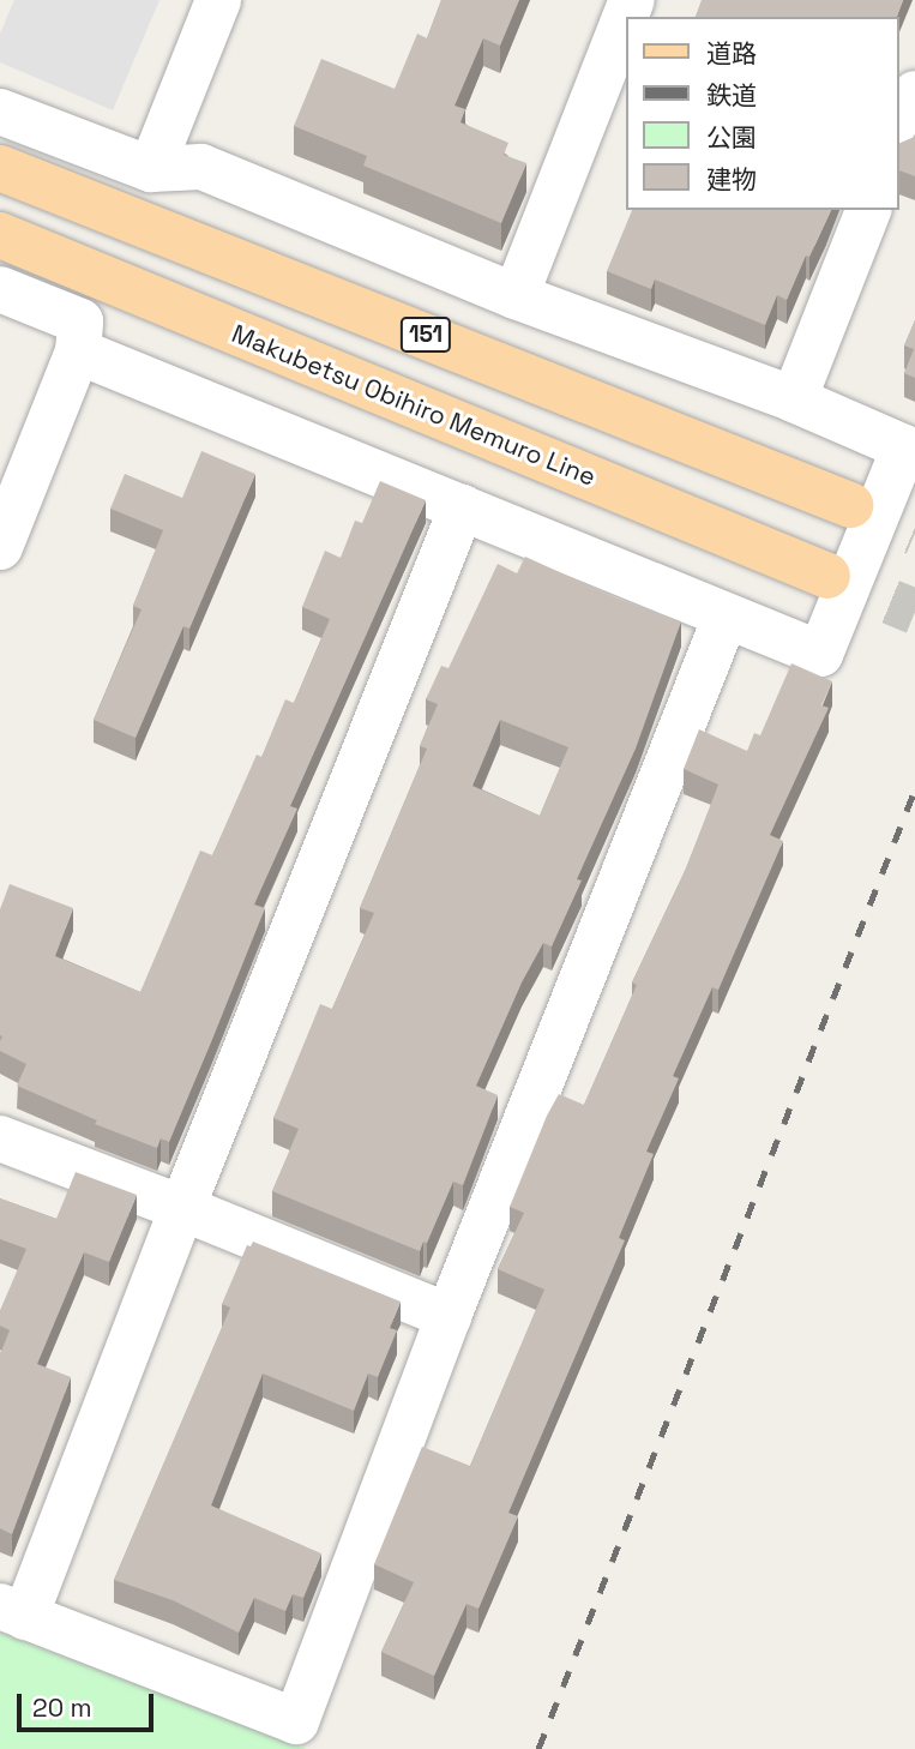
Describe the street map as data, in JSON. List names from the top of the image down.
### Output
{
  "streets": {
    "main road": ["151", "Makubetsu Obihiro Memuro Line"]
  },
  "legend": [
    "道路",
    "鉄道",
    "公園",
    "建物"
  ],
  "scale_bar": "20 m"
}
